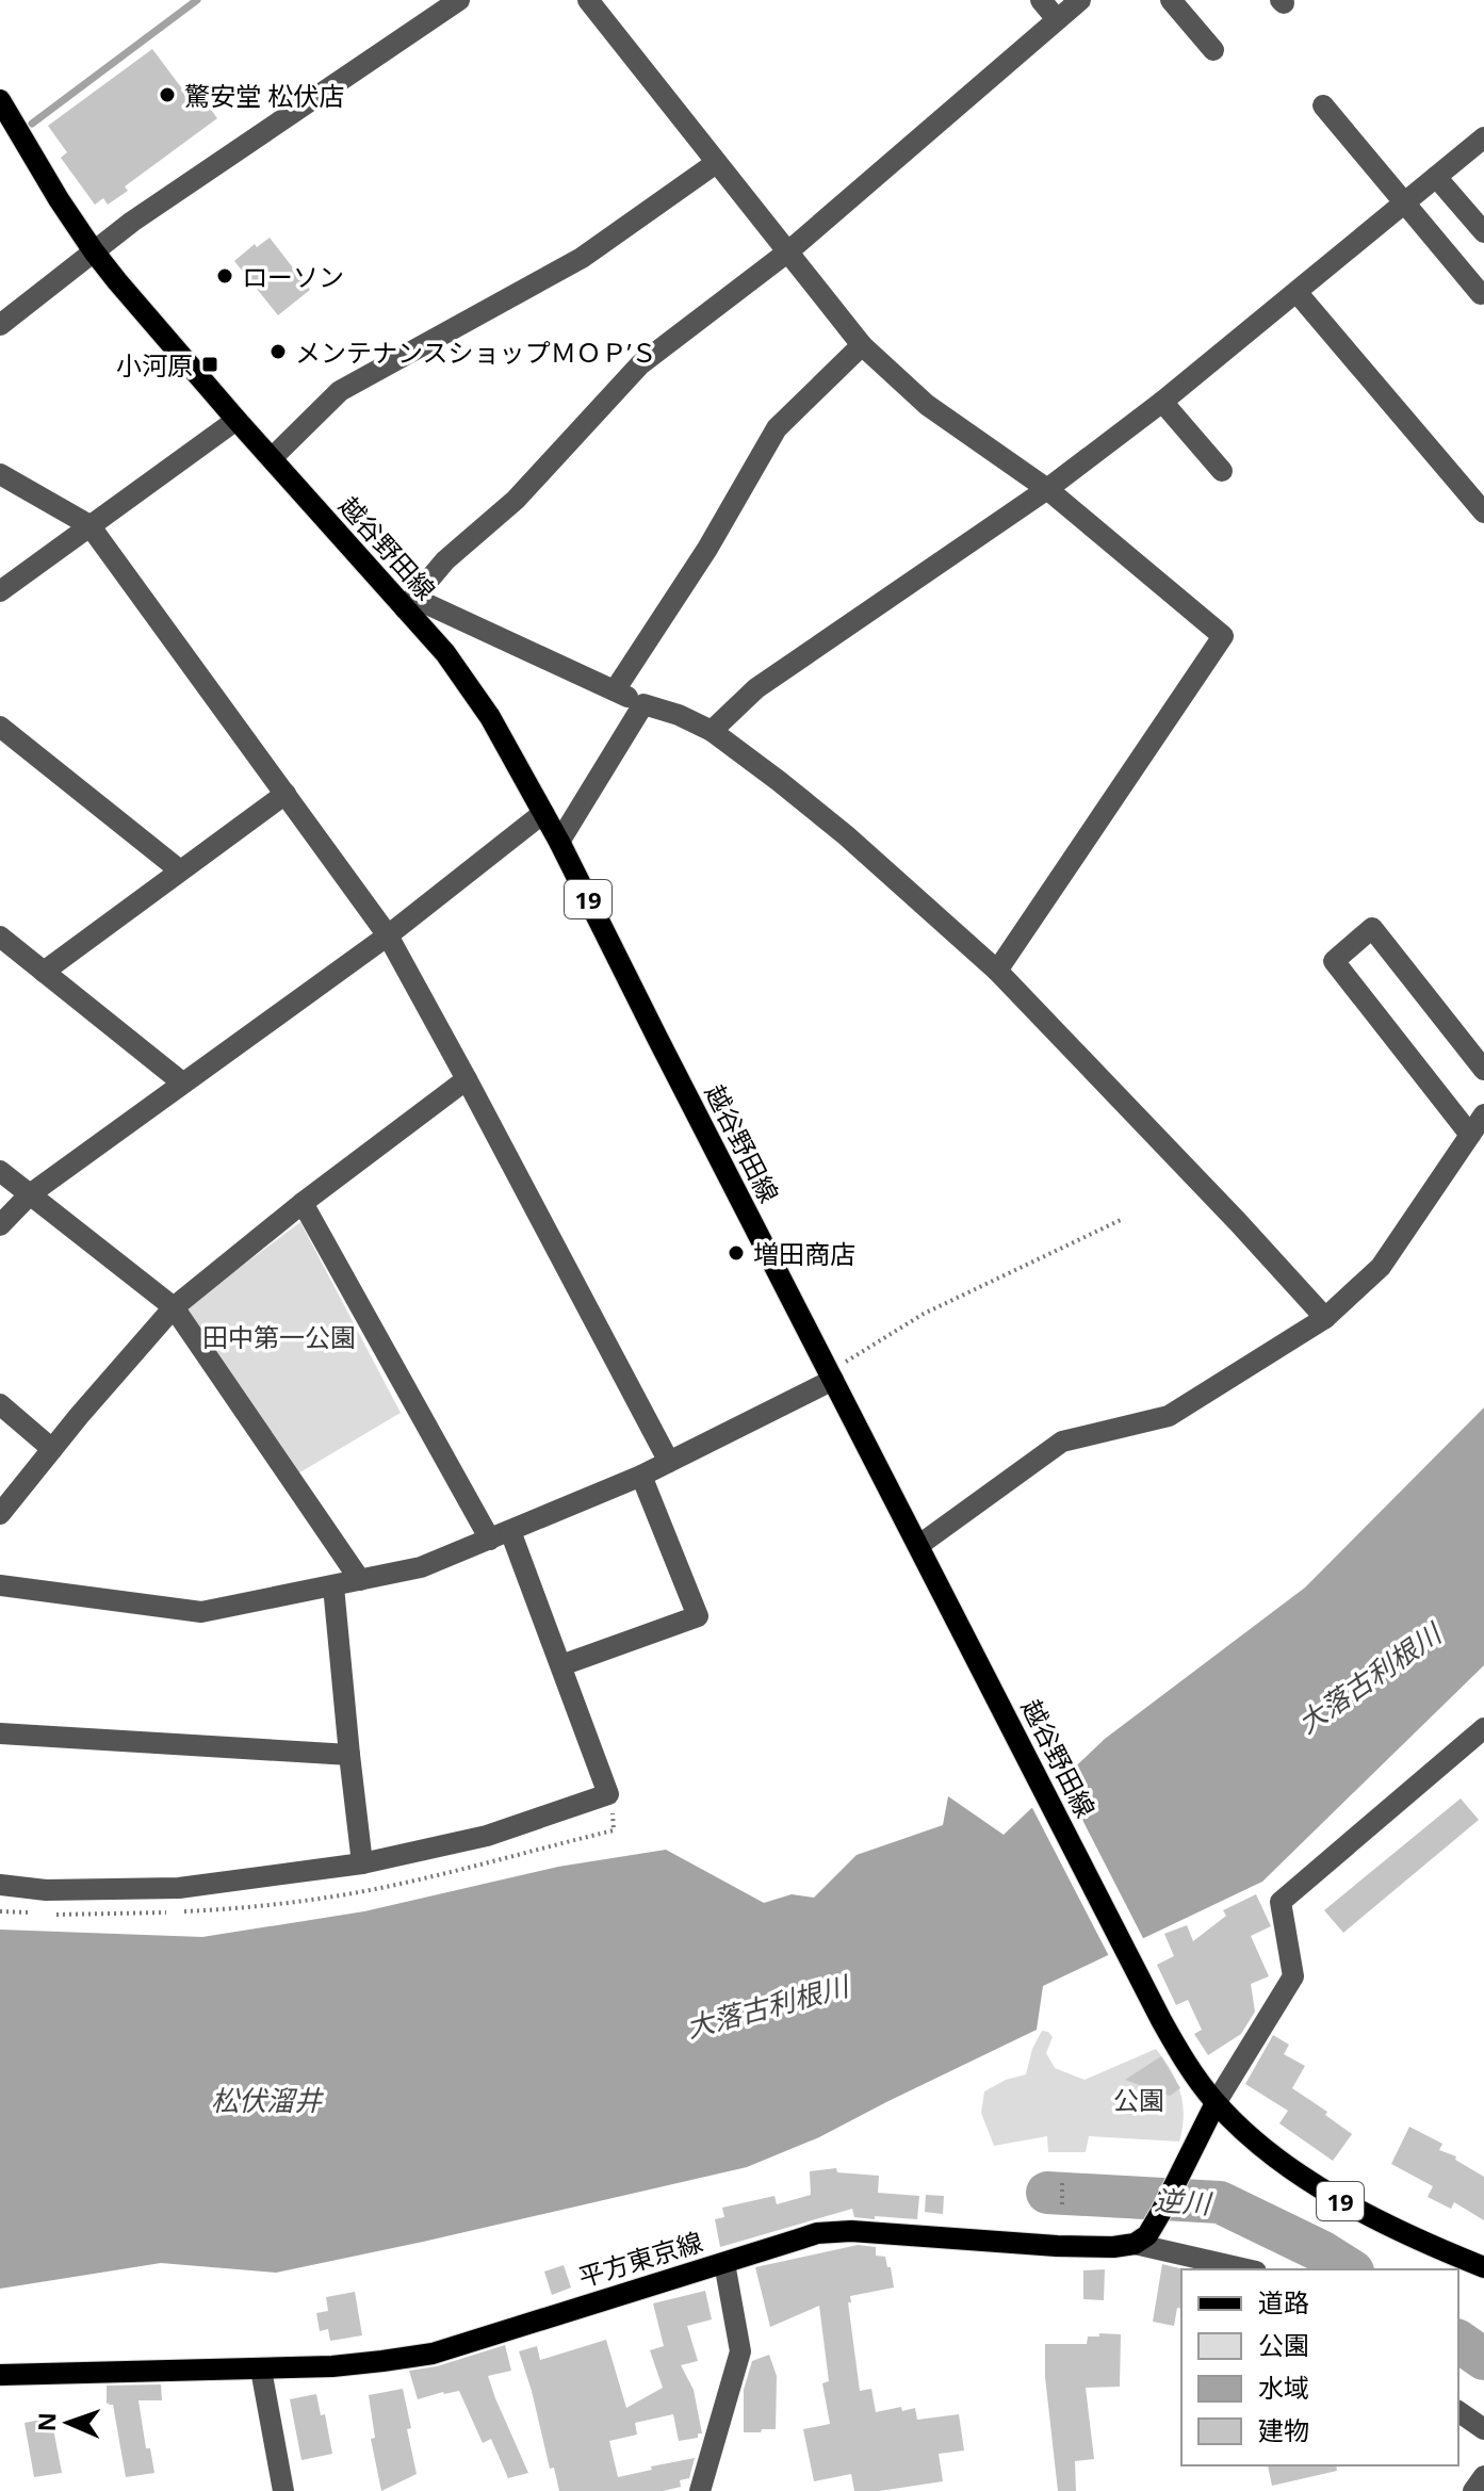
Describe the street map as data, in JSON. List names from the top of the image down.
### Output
{
  "streets": {
    "main road": ["越谷野田線", "19", "平方東京線"]
  },
  "water": ["大落古利根川", "松伏溜井", "逆川"],
  "parks": ["田中第一公園", "公園"],
  "places": {
    "other": [
      "驚安堂 松伏店",
      "ローソン",
      "メンテナンスショップＭＯＰ’Ｓ",
      "増田商店"
    ],
    "transit": ["小河原"]
  },
  "legend": [
    "道路",
    "公園",
    "水域",
    "建物"
  ],
  "north": "left"
}
